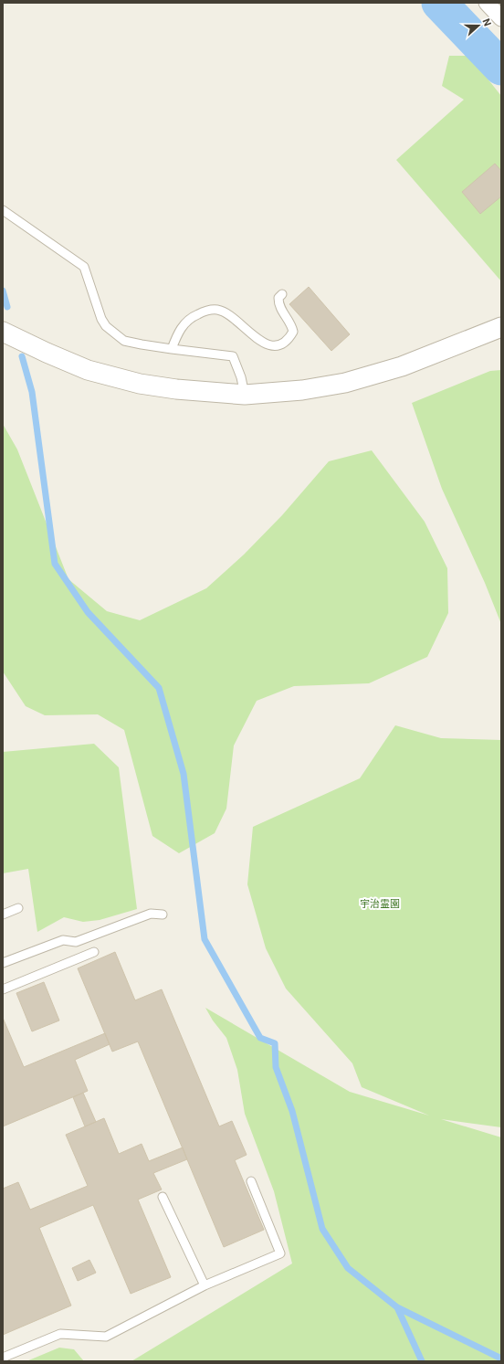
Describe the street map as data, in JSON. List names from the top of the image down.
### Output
{
  "parks": ["宇治霊園"],
  "north": "right"
}
